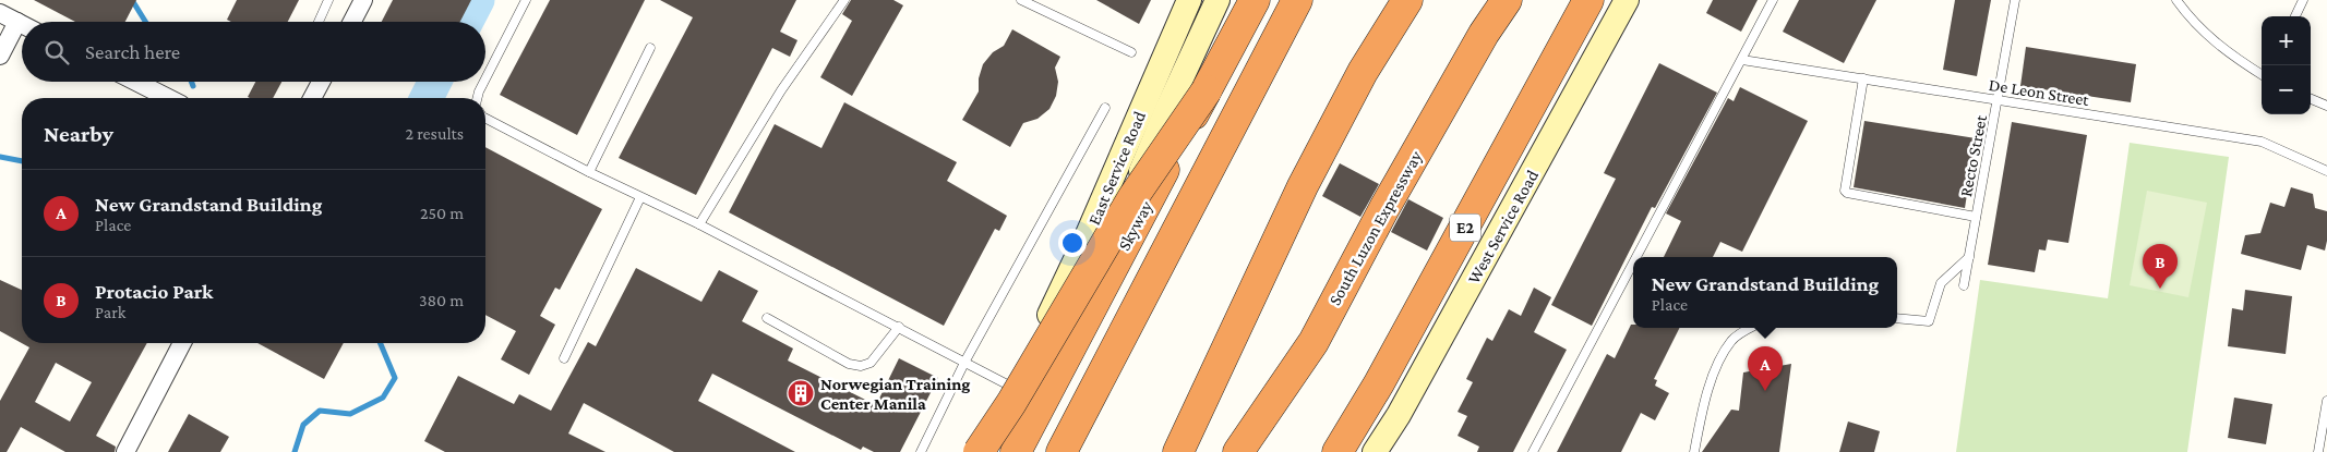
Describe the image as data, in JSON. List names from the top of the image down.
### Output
{
  "streets": {
    "highway": ["Skyway", "South Luzon Expressway", "E2"],
    "main road": ["East Service Road", "West Service Road"],
    "lane": ["De Leon Street", "Recto Street"]
  },
  "crossings": [
    ["De Leon Street", "Recto Street"],
    ["East Service Road", "Skyway"]
  ],
  "places": {
    "building": ["Norwegian Training Center Manila"]
  },
  "page": {
    "map_buttons": ["+", "−"],
    "search": "Search here",
    "heading": ["Nearby", "2 results"],
    "list": [
      {
        "mark": "A",
        "name": "New Grandstand Building",
        "note": "Place",
        "value": "250 m"
      },
      {
        "mark": "B",
        "name": "Protacio Park",
        "note": "Park",
        "value": "380 m"
      }
    ],
    "pins": ["B", "A"],
    "popup": ["New Grandstand Building", "Place"]
  }
}
